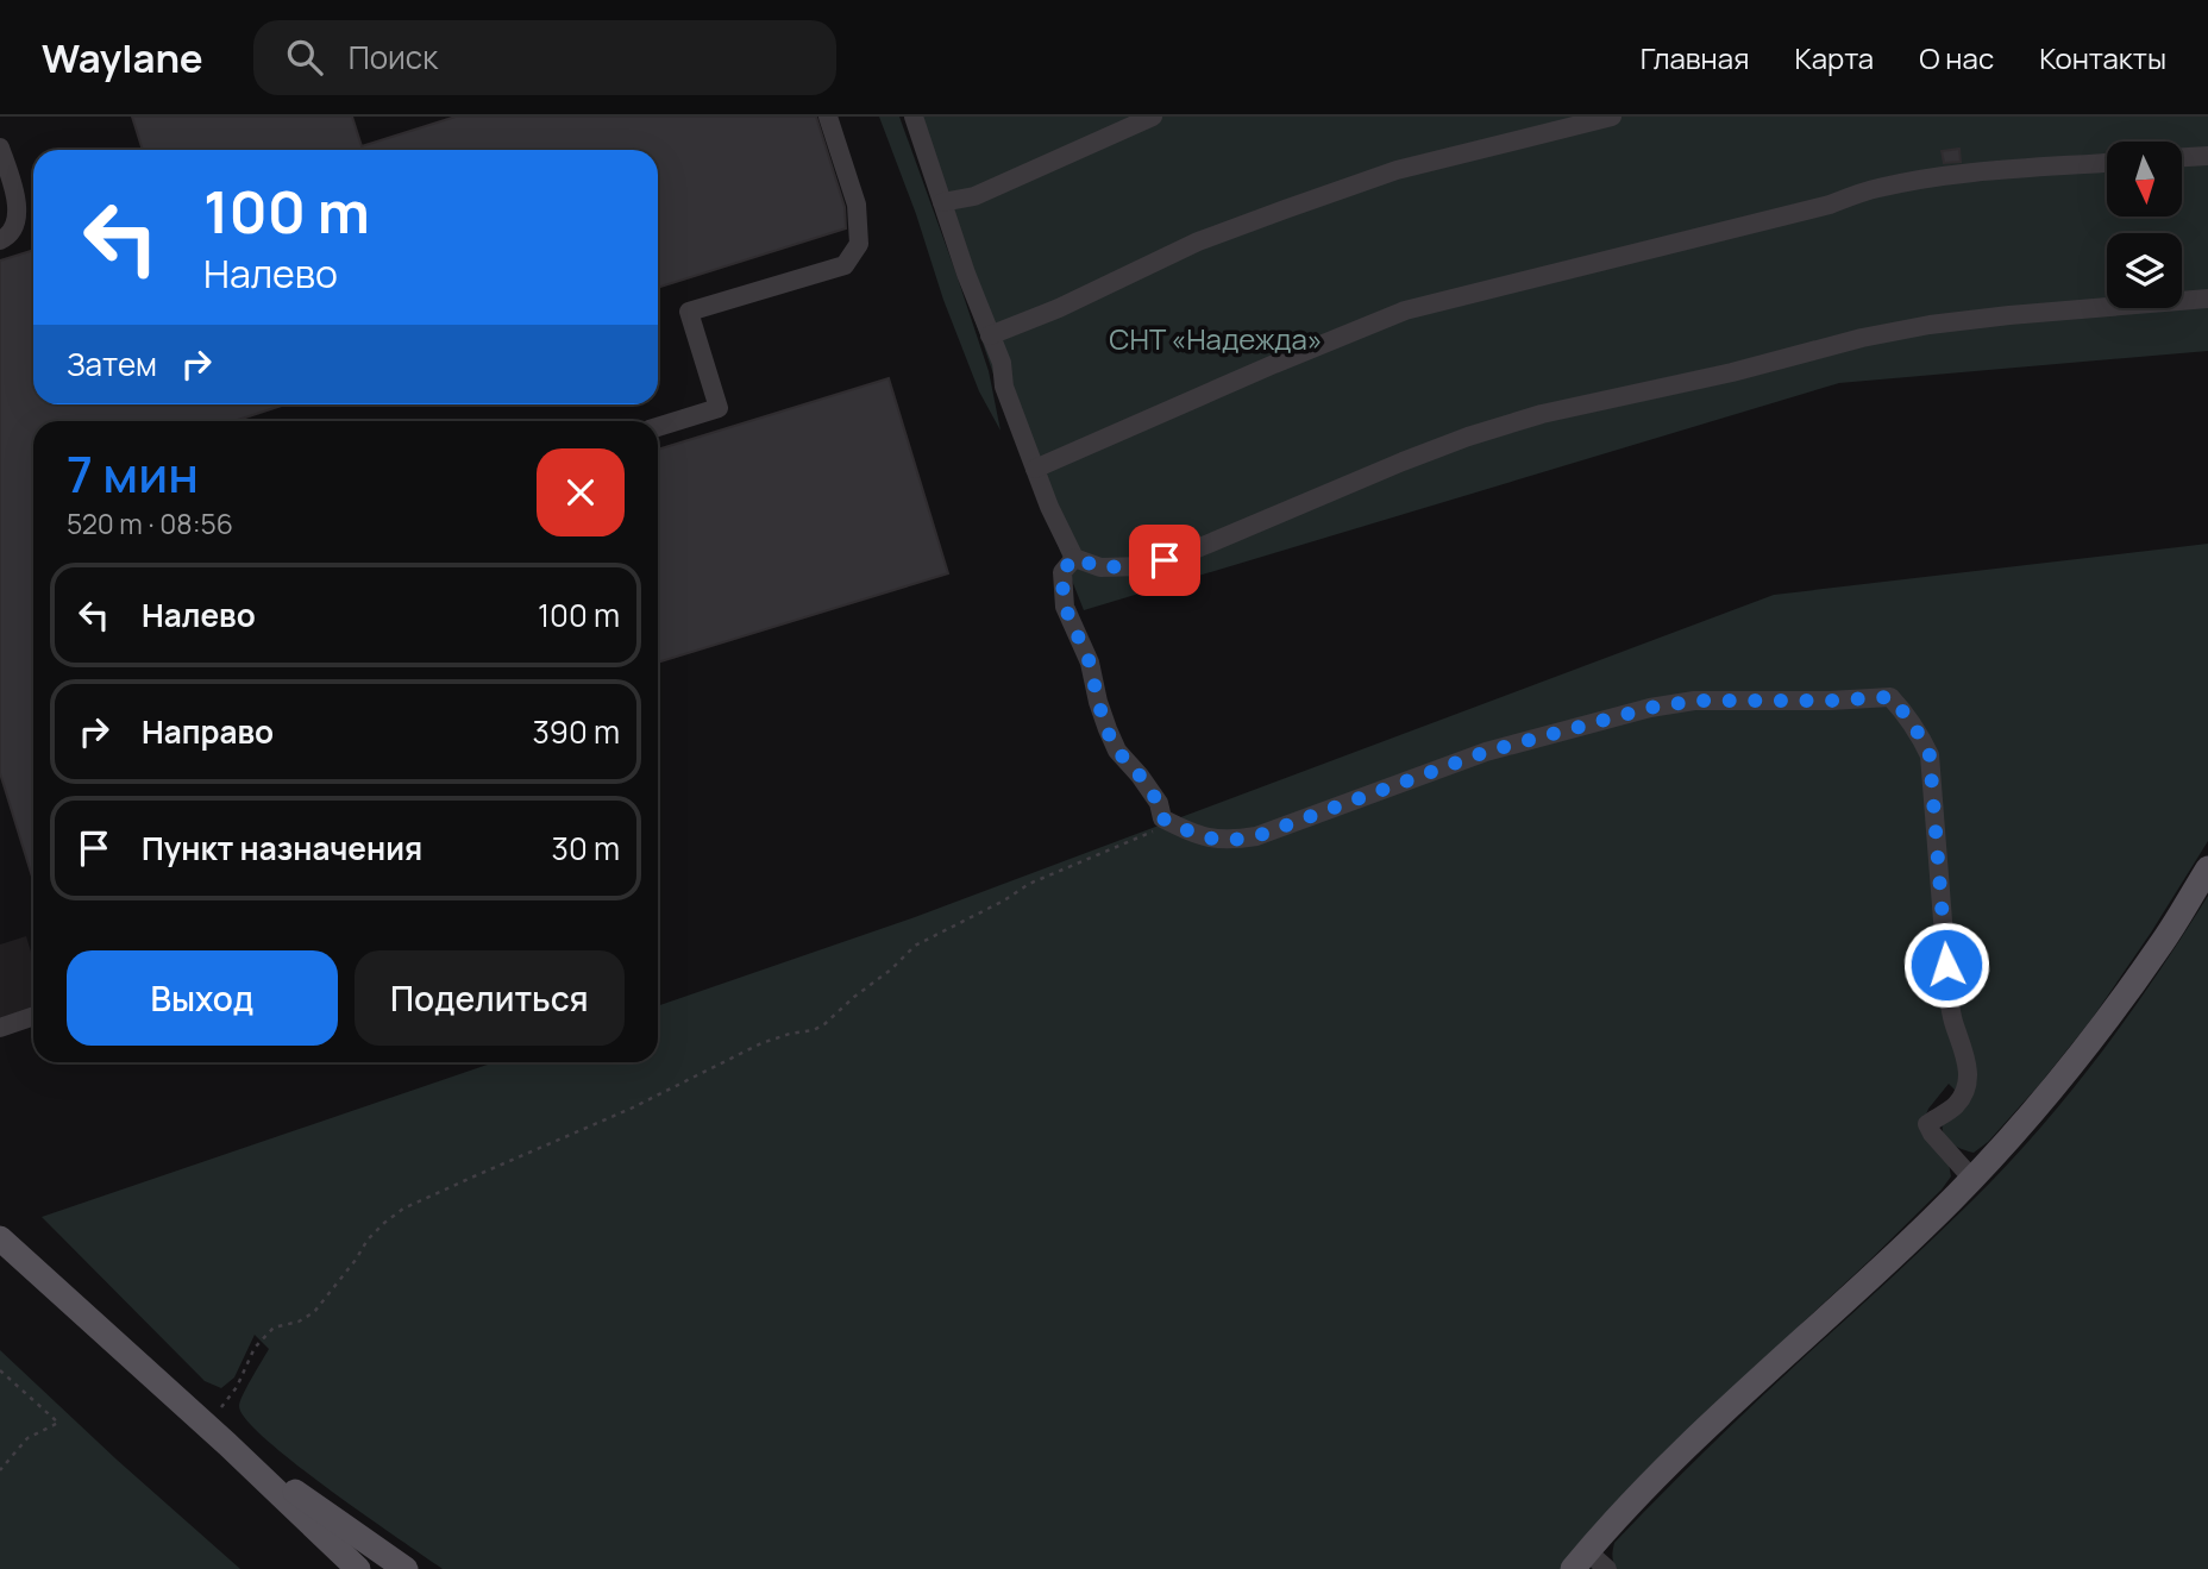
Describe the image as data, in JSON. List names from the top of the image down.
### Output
{
  "parks": ["СНТ «Надежда»"],
  "north": "bottom",
  "page": {
    "header": "Waylane",
    "search": "Поиск",
    "nav": [
      "Главная",
      "Карта",
      "О нас",
      "Контакты"
    ],
    "turn": ["100 m", "Налево"],
    "then": "Затем",
    "heading": ["7 мин", "520 m · 08:56"],
    "list": [
      {
        "name": "Налево",
        "value": "100 m"
      },
      {
        "name": "Направо",
        "value": "390 m"
      },
      {
        "name": "Пункт назначения",
        "value": "30 m"
      }
    ],
    "buttons": ["Выход", "Поделиться"]
  }
}
